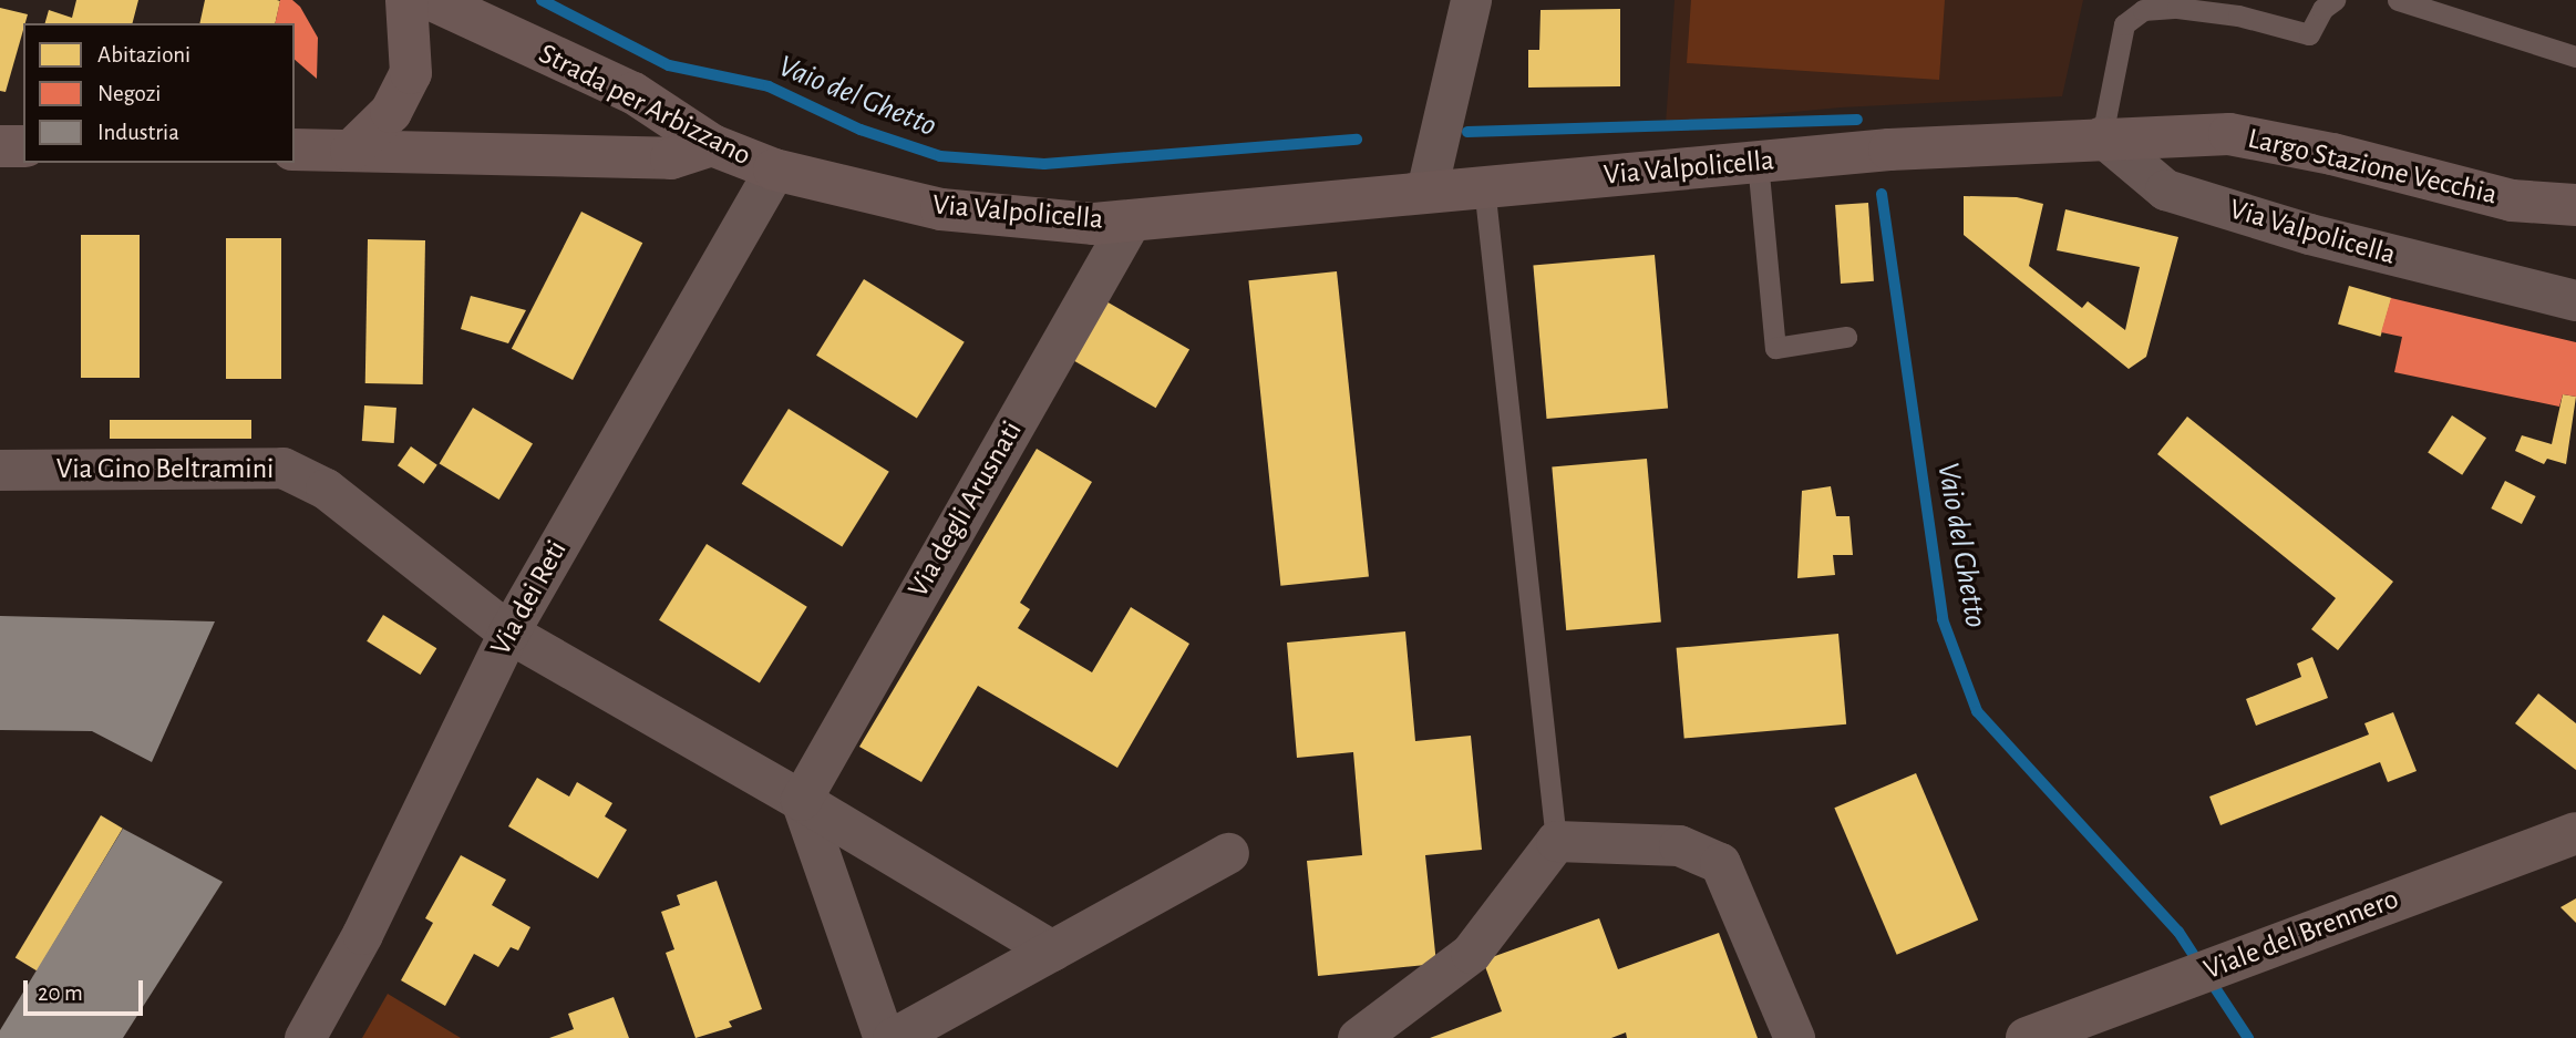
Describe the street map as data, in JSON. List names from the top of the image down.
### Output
{
  "streets": {
    "main road": [
      "Strada per Arbizzano",
      "Largo Stazione Vecchia",
      "Via Valpolicella",
      "Viale del Brennero"
    ],
    "street": ["Via Gino Beltramini", "Via degli Arusnati", "Via dei Reti"]
  },
  "crossings": [
    ["Strada per Arbizzano", "Via Valpolicella"],
    ["Strada per Arbizzano", "Via dei Reti"],
    ["Largo Stazione Vecchia", "Via Valpolicella"],
    ["Via Valpolicella", "Via degli Arusnati"],
    ["Via Valpolicella", "Via dei Reti"],
    ["Via Gino Beltramini", "Via dei Reti"]
  ],
  "water": ["Vaio del Ghetto"],
  "legend": ["Abitazioni", "Negozi", "Industria"],
  "scale_bar": "20 m"
}
